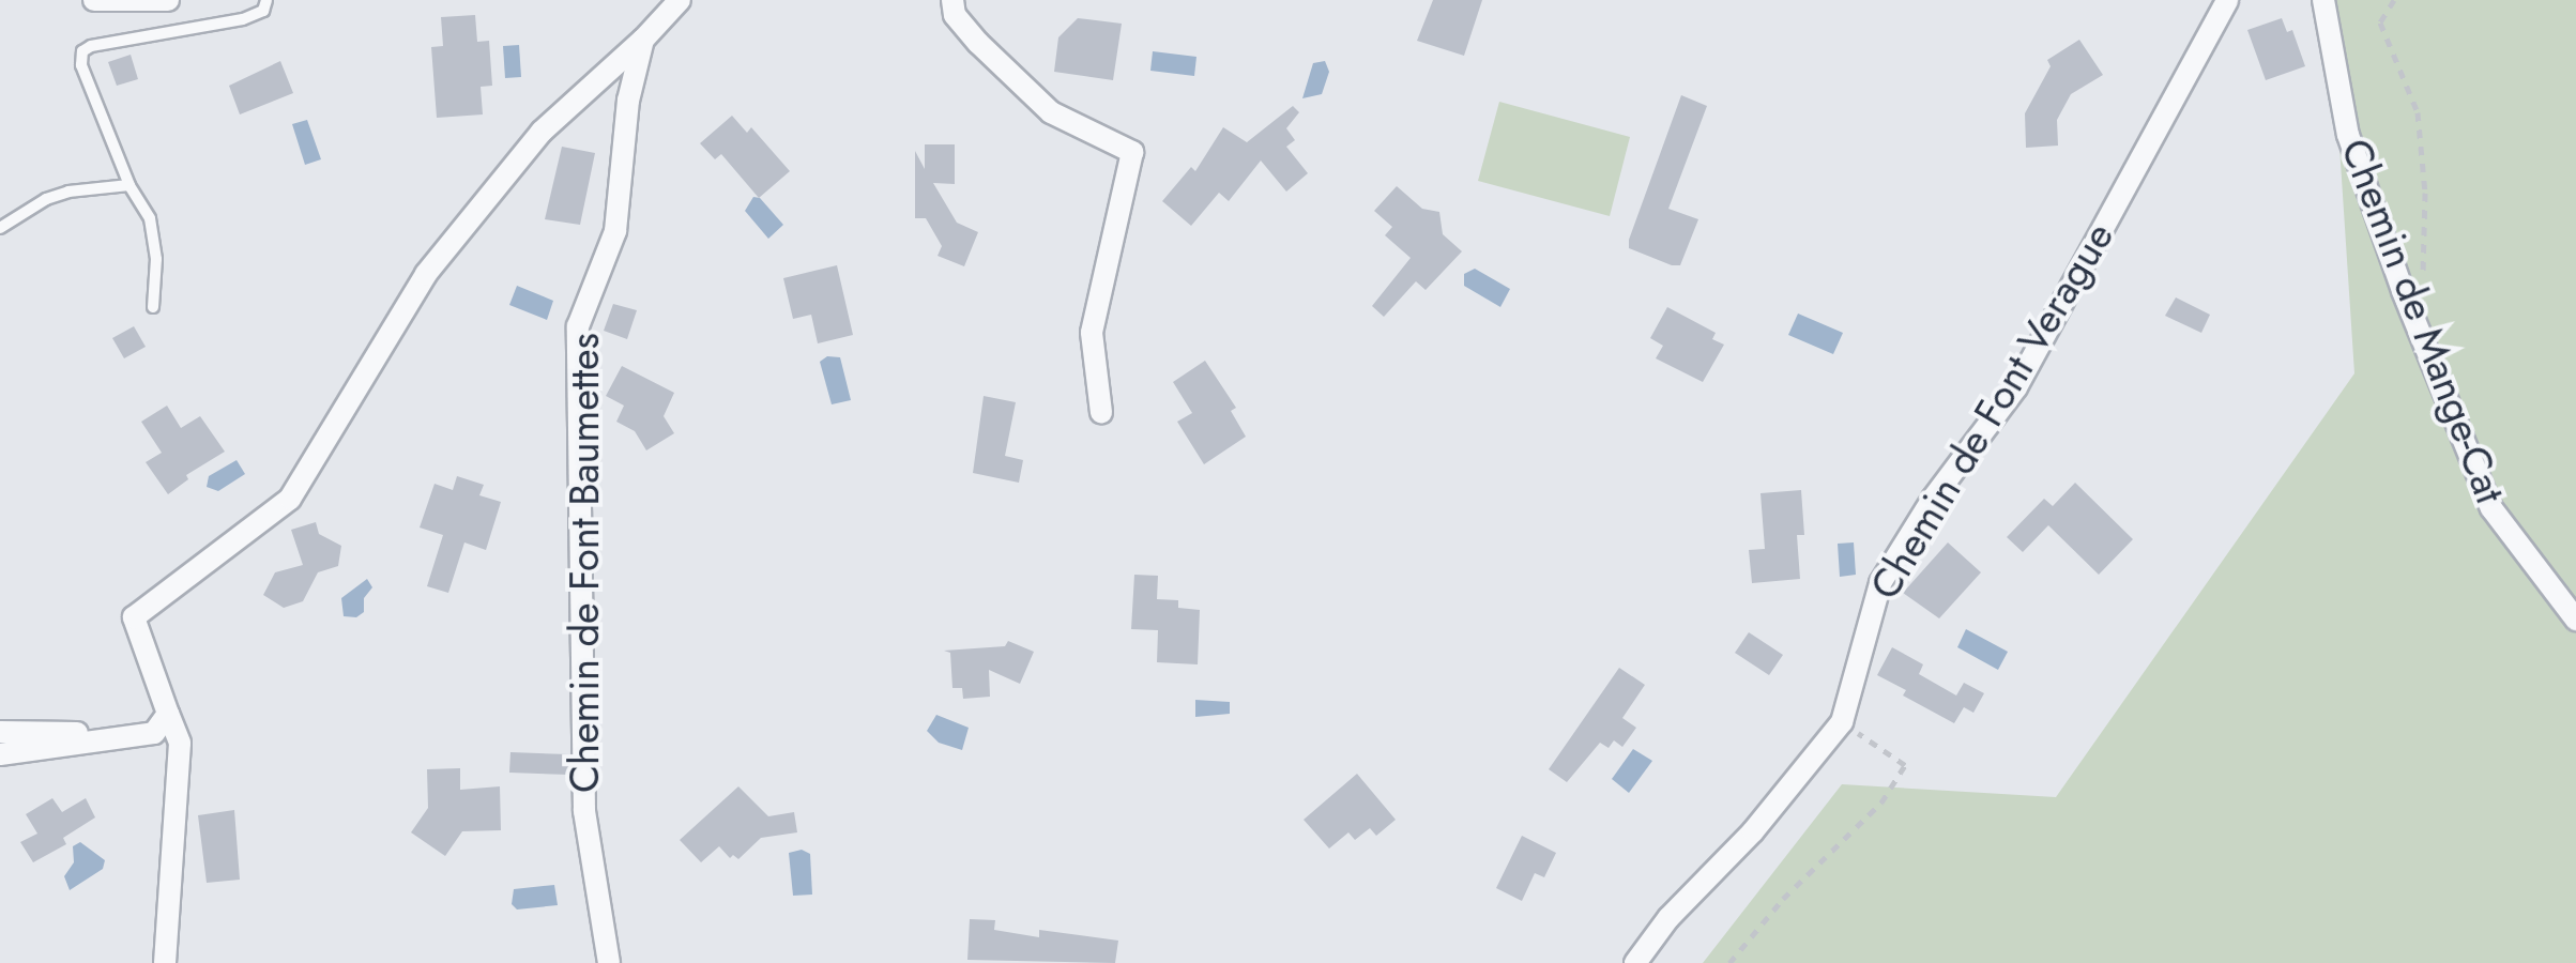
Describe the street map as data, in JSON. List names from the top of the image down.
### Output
{
  "streets": {
    "street": ["Chemin de Mange-Cat", "Chemin de Font Verague", "Chemin de Font Baumettes"]
  }
}
